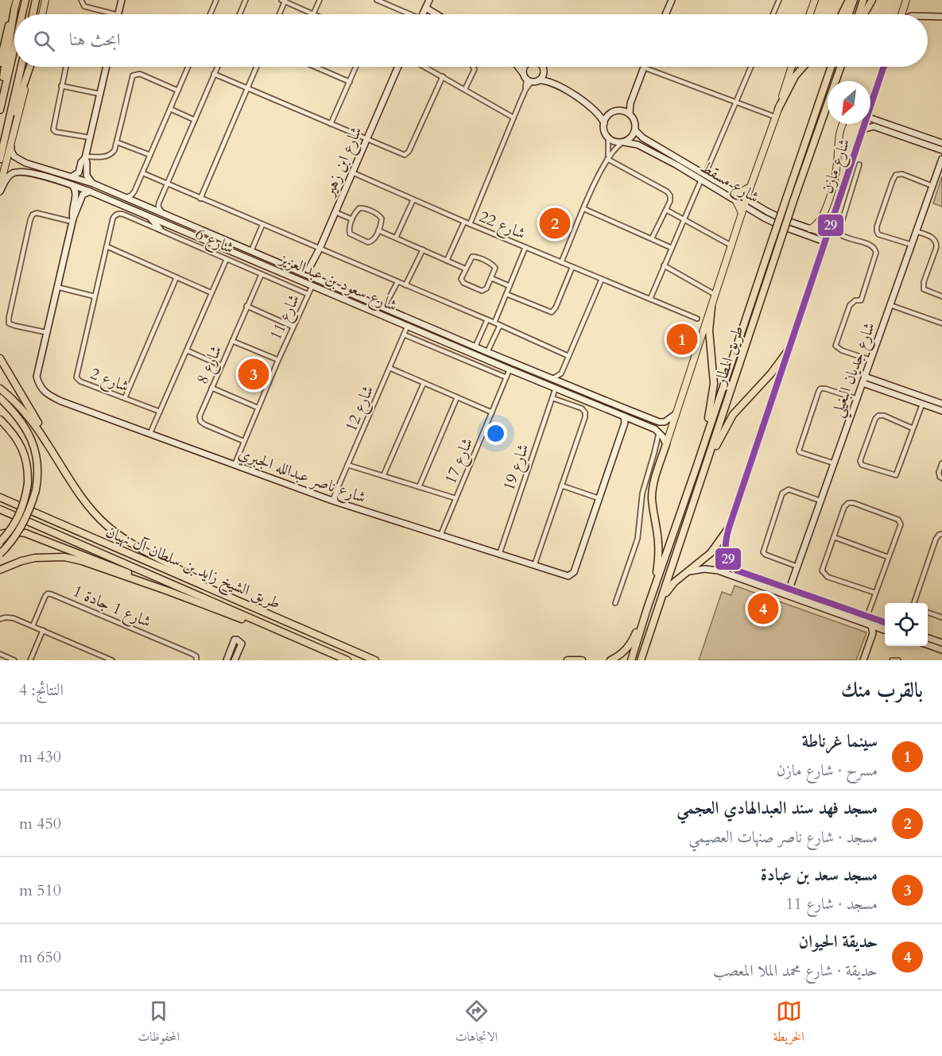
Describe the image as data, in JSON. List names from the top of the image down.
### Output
{
  "streets": {
    "highway": ["طريق المطار", "طريق الشيخ زايد بن سلطان آل نهيان"],
    "main road": ["شارع مازن"],
    "street": [
      "شارع ابن زهير",
      "شارع مسقط",
      "شارع 22",
      "شارع 6",
      "شارع سعود بن عبدالعزيز",
      "شارع 11",
      "شارع 8",
      "شارع جديان البغيلي",
      "شارع 2",
      "شارع 12",
      "شارع 17",
      "شارع 19",
      "شارع ناصر عبدالله الجبري",
      "شارع 1 جادة 1"
    ]
  },
  "crossings": [
    ["شارع ابن زهير", "شارع 22"],
    ["شارع ابن زهير", "شارع سعود بن عبدالعزيز"],
    ["شارع مازن", "شارع مسقط"],
    ["شارع 6", "شارع 11"],
    ["شارع 6", "شارع 8"],
    ["شارع 6", "شارع 2"],
    ["شارع سعود بن عبدالعزيز", "شارع 11"],
    ["شارع سعود بن عبدالعزيز", "شارع 12"],
    ["شارع سعود بن عبدالعزيز", "شارع 17"],
    ["شارع سعود بن عبدالعزيز", "شارع 19"],
    ["شارع سعود بن عبدالعزيز", "شارع ناصر عبدالله الجبري"],
    ["شارع 11", "شارع 8"],
    ["شارع 11", "شارع ناصر عبدالله الجبري"],
    ["شارع 12", "شارع ناصر عبدالله الجبري"],
    ["شارع 17", "شارع ناصر عبدالله الجبري"],
    ["شارع 19", "شارع ناصر عبدالله الجبري"]
  ],
  "lines": ["transit line 29"],
  "north": "bottom left",
  "page": {
    "search": "ابحث هنا",
    "pins": [
      "2",
      "1",
      "3",
      "4"
    ],
    "heading": ["بالقرب منك", "النتائج: 4"],
    "list": [
      {
        "mark": "1",
        "name": "سينما غرناطة",
        "note": "مسرح · شارع مازن",
        "value": "430 m"
      },
      {
        "mark": "2",
        "name": "مسجد فهد سند العبدالهادي العجمي",
        "note": "مسجد · شارع ناصر صنهات العصيمي",
        "value": "450 m"
      },
      {
        "mark": "3",
        "name": "مسجد سعد بن عبادة",
        "note": "مسجد · شارع 11",
        "value": "510 m"
      },
      {
        "mark": "4",
        "name": "حديقة الحيوان",
        "note": "حديقة · شارع محمد الملا المعصب",
        "value": "650 m"
      }
    ],
    "nav": ["الخريطة", "الاتجاهات", "المحفوظات"]
  }
}
